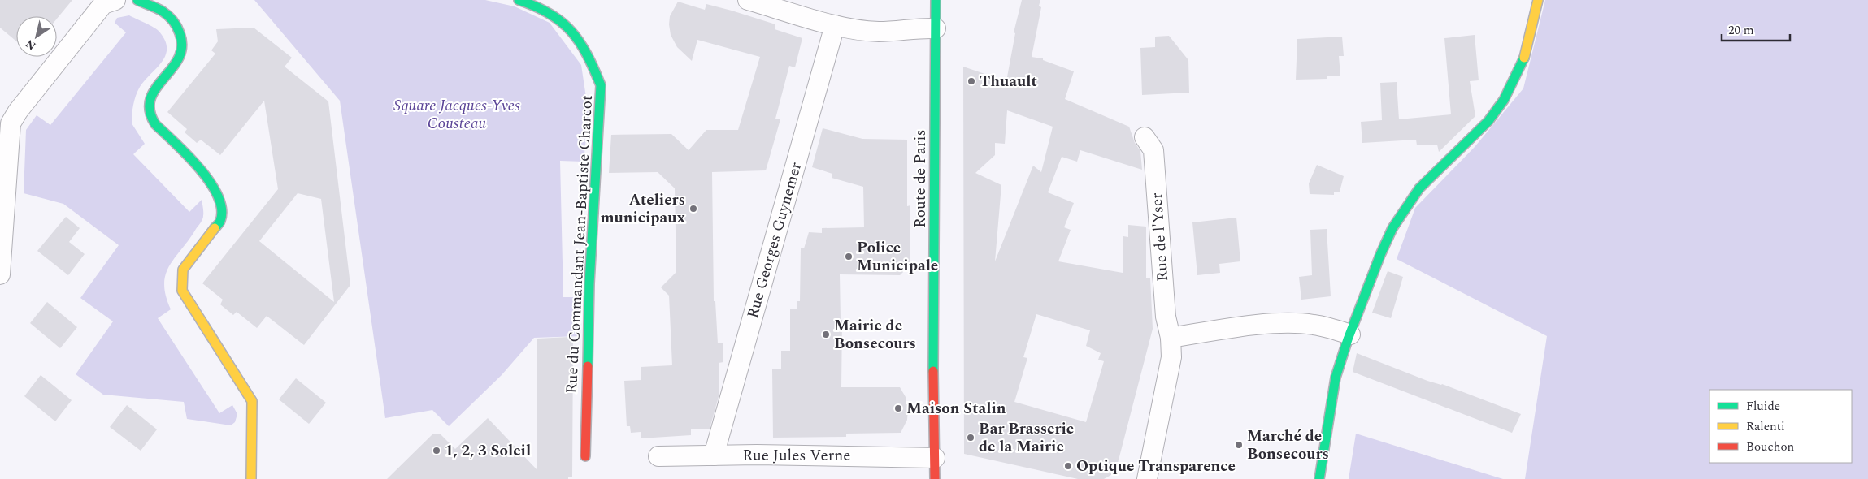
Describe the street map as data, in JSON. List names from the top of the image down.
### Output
{
  "streets": {
    "street": [
      "Route de Paris",
      "Rue de l'Yser",
      "Rue Georges Guynemer",
      "Rue du Commandant Jean-Baptiste Charcot",
      "Rue Jules Verne"
    ]
  },
  "crossings": [
    ["Route de Paris", "Rue Jules Verne"],
    ["Rue Georges Guynemer", "Rue Jules Verne"]
  ],
  "parks": ["Square Jacques-Yves Cousteau"],
  "places": [
    "Thuault",
    "Ateliers municipaux",
    "Police Municipale",
    "Mairie de Bonsecours",
    "Maison Stalin",
    "Bar Brasserie de la Mairie",
    "Marché de Bonsecours",
    "1, 2, 3 Soleil",
    "Optique Transparence"
  ],
  "legend": ["Fluide", "Ralenti", "Bouchon"],
  "scale_bar": "20 m",
  "north": "bottom left"
}
